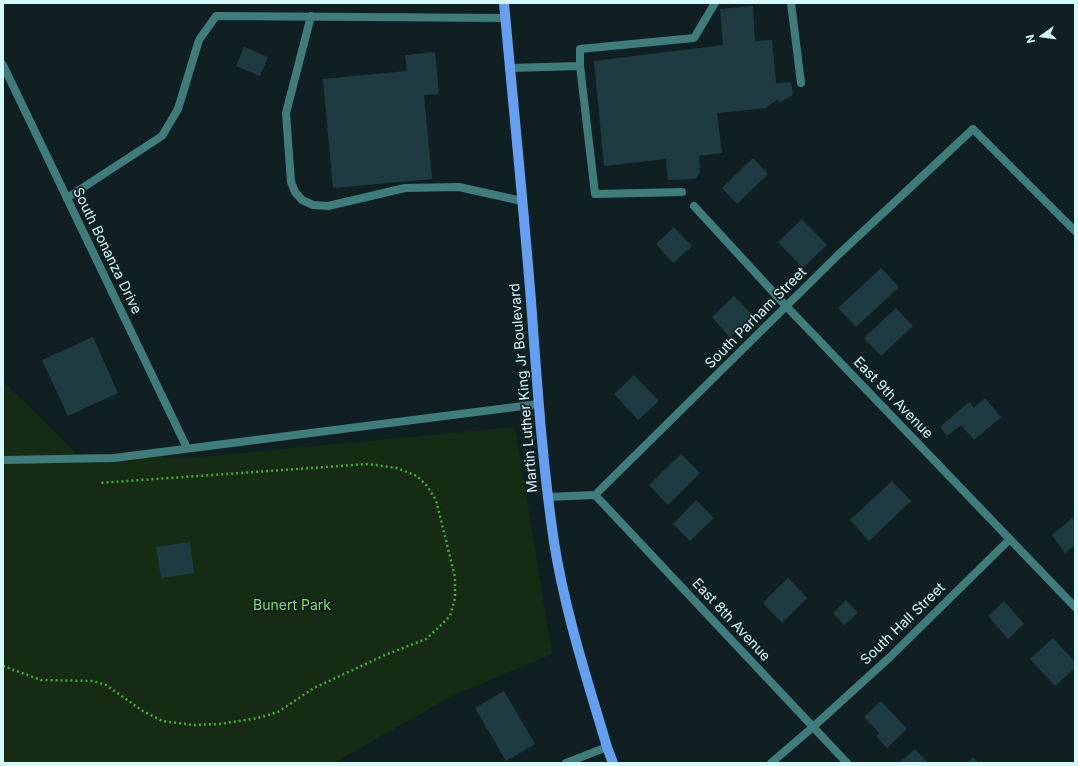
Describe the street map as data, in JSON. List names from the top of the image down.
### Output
{
  "streets": {
    "main road": ["Martin Luther King Jr Boulevard"],
    "street": [
      "South Bonanza Drive",
      "South Parham Street",
      "East 9th Avenue",
      "East 8th Avenue",
      "South Hall Street"
    ]
  },
  "crossings": [
    ["South Parham Street", "East 9th Avenue"],
    ["South Parham Street", "East 8th Avenue"],
    ["East 9th Avenue", "South Hall Street"],
    ["East 8th Avenue", "South Hall Street"]
  ],
  "parks": ["Bunert Park"],
  "north": "left"
}
